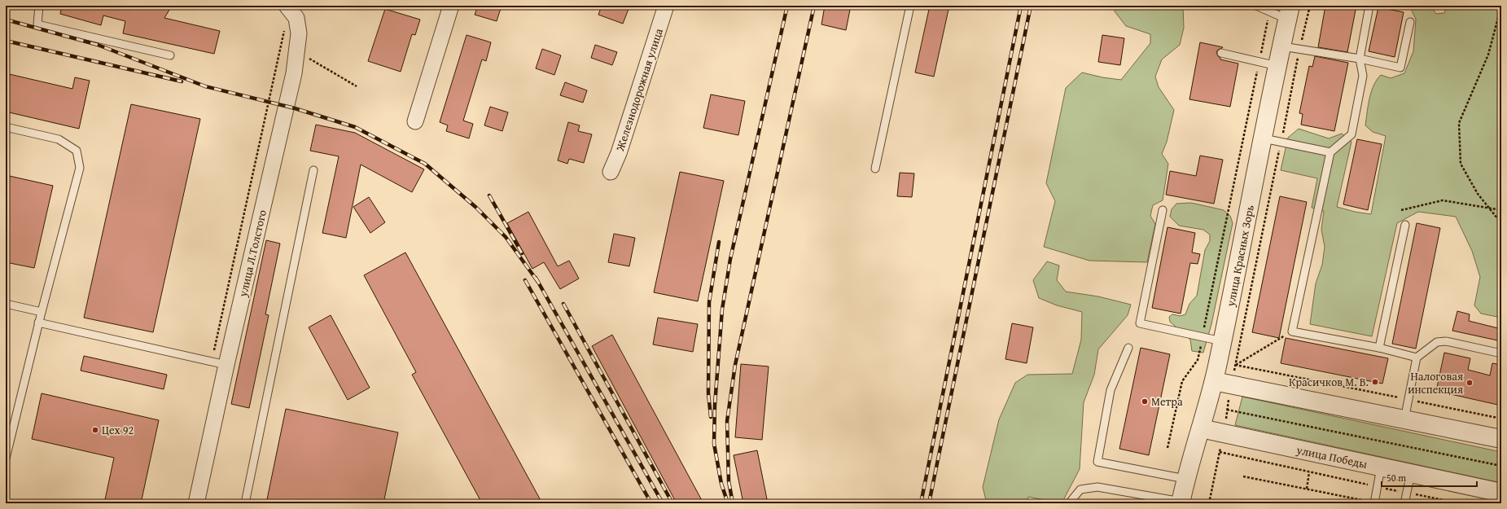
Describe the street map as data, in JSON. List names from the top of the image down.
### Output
{
  "streets": {
    "street": [
      "Железнодорожная улица",
      "улица Л.Толстого",
      "улица Красных Зорь",
      "улица Победы"
    ]
  },
  "crossings": [
    ["улица Красных Зорь", "улица Победы"]
  ],
  "places": [
    "Красичков М. В.",
    "Налоговая инспекция",
    "Метра",
    "Цех 92"
  ],
  "scale_bar": "50 m"
}
